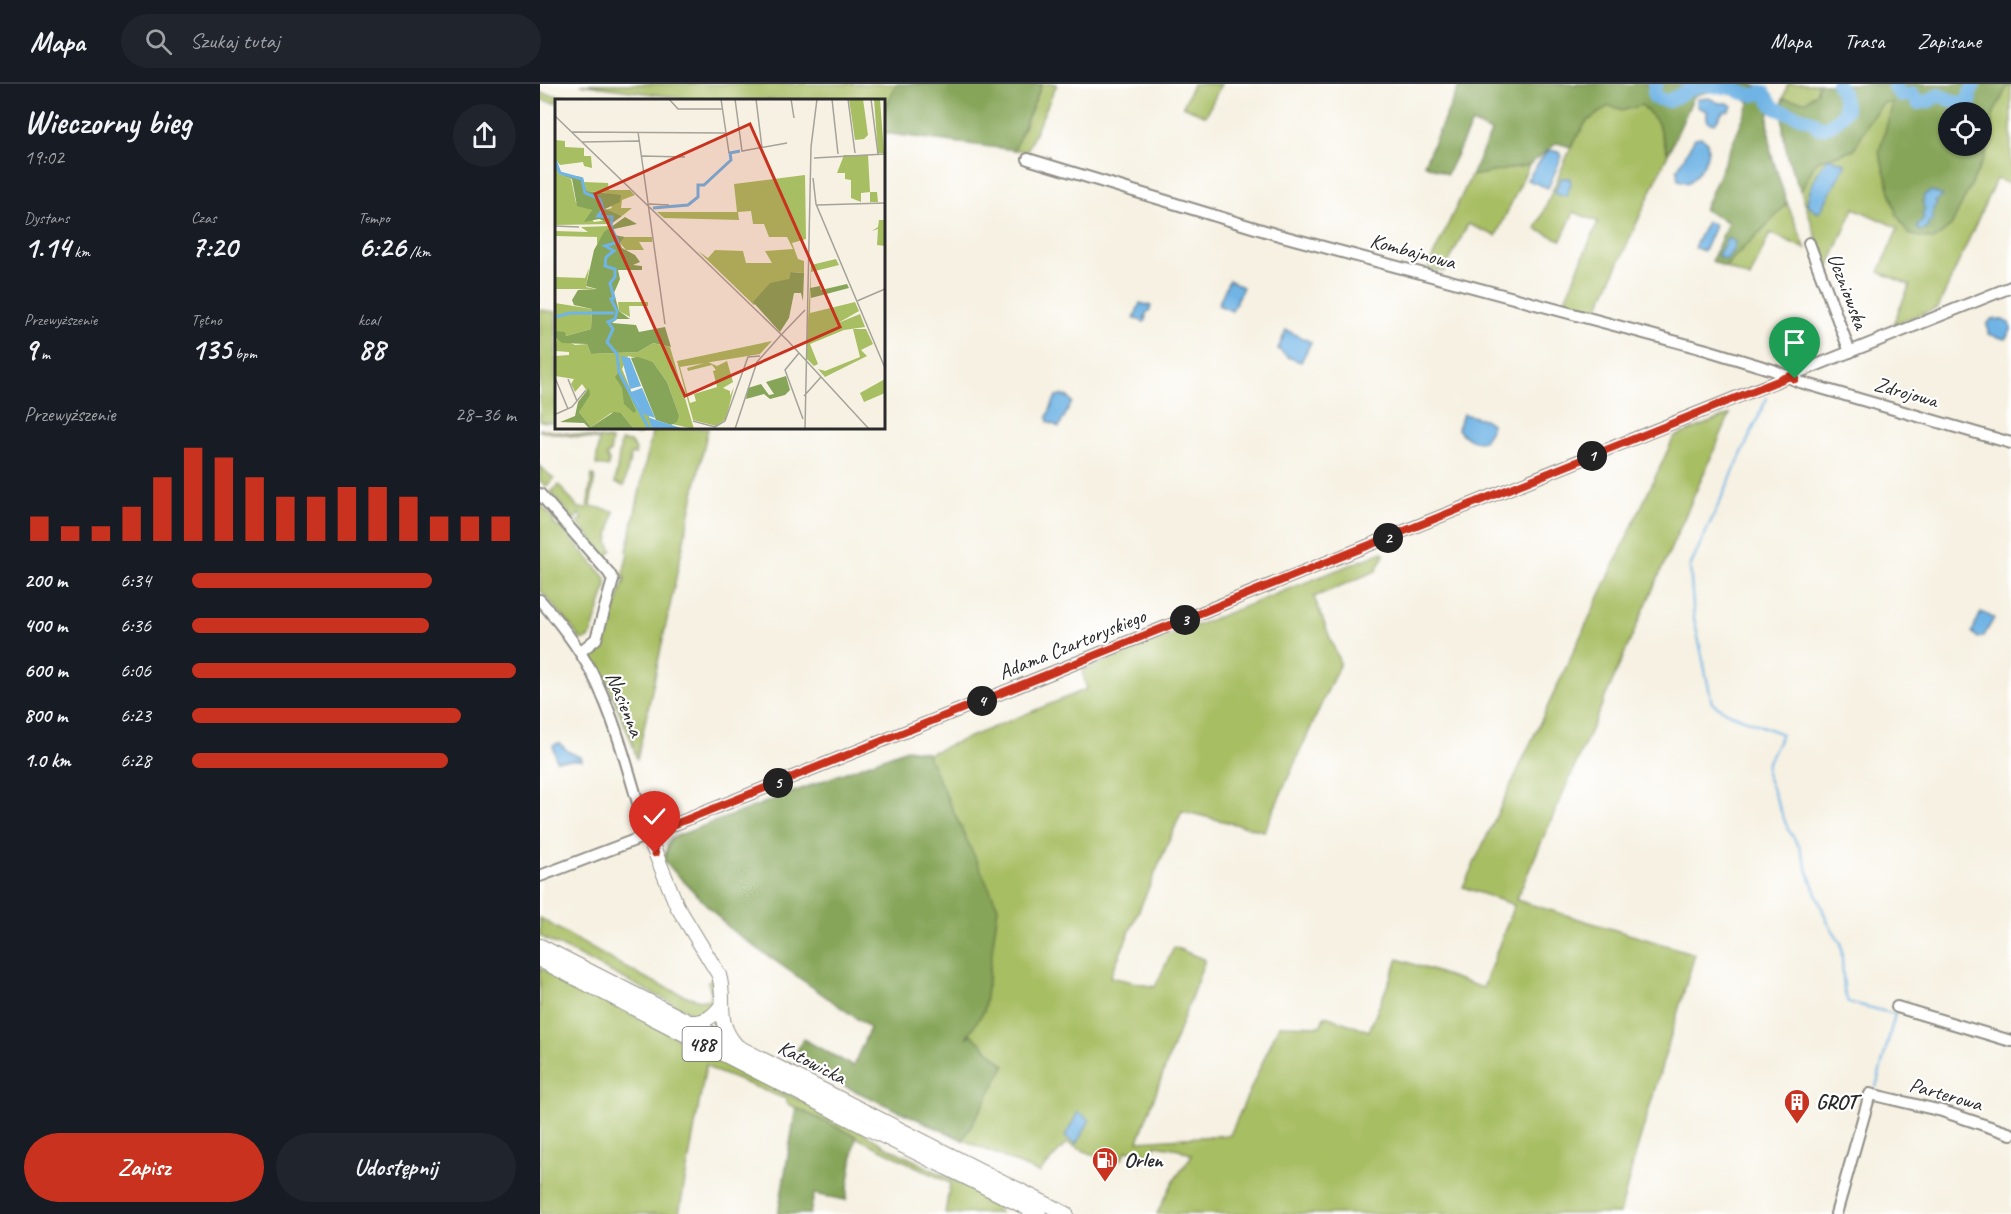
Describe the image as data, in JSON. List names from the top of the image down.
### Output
{
  "streets": {
    "main road": ["488", "Katowicka"],
    "street": [
      "Kombajnowa",
      "Uczniowska",
      "Zdrojowa",
      "Adama Czartoryskiego",
      "Nasienna",
      "Parterowa"
    ]
  },
  "crossings": [
    ["Kombajnowa", "Zdrojowa"],
    ["Kombajnowa", "Adama Czartoryskiego"],
    ["Uczniowska", "Adama Czartoryskiego"],
    ["Zdrojowa", "Adama Czartoryskiego"],
    ["Adama Czartoryskiego", "Nasienna"]
  ],
  "places": {
    "building": ["GROT"],
    "fuel station": ["Orlen"]
  },
  "page": {
    "header": "Mapa",
    "search": "Szukaj tutaj",
    "nav": ["Mapa", "Trasa", "Zapisane"],
    "heading": ["Wieczorny bieg", "19:02"],
    "stats": [
      ["Dystans", "1.14 km"],
      ["Czas", "7:20"],
      ["Tempo", "6:26 /km"],
      ["Przewyższenie", "9 m"],
      ["Tętno", "135 bpm"],
      ["kcal", "88"]
    ],
    "chart": ["Przewyższenie", "28–36 m"],
    "pins": [
      "1",
      "2",
      "3",
      "4",
      "5"
    ],
    "list": [
      {
        "name": "200 m",
        "note": "6:34"
      },
      {
        "name": "400 m",
        "note": "6:36"
      },
      {
        "name": "600 m",
        "note": "6:06"
      },
      {
        "name": "800 m",
        "note": "6:23"
      },
      {
        "name": "1.0 km",
        "note": "6:28"
      }
    ],
    "buttons": ["Zapisz", "Udostępnij"]
  }
}
